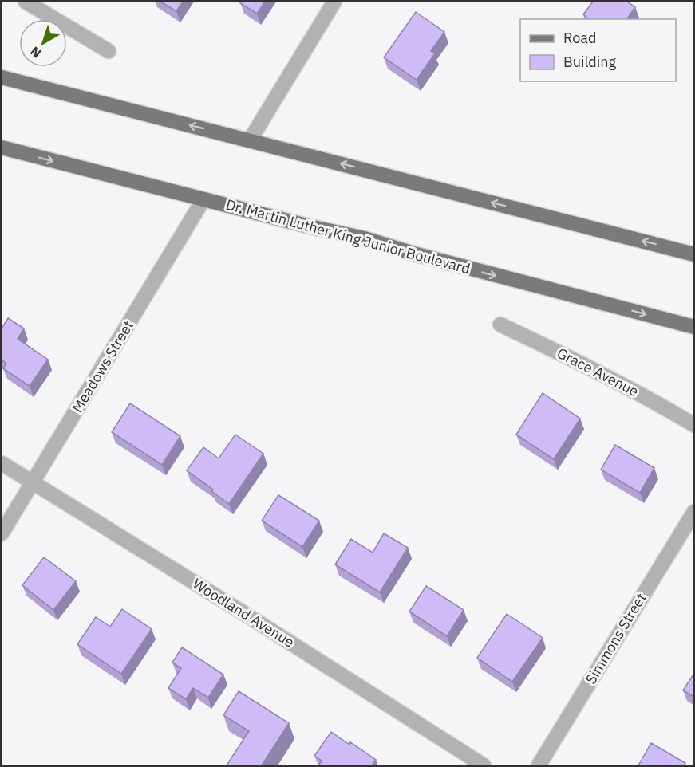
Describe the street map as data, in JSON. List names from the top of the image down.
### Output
{
  "streets": {
    "main road": ["Dr. Martin Luther King Junior Boulevard"],
    "street": [
      "Meadows Street",
      "Grace Avenue",
      "Woodland Avenue",
      "Simmons Street"
    ]
  },
  "crossings": [
    ["Dr. Martin Luther King Junior Boulevard", "Meadows Street"],
    ["Meadows Street", "Woodland Avenue"]
  ],
  "legend": ["Road", "Building"],
  "north": "bottom left"
}
